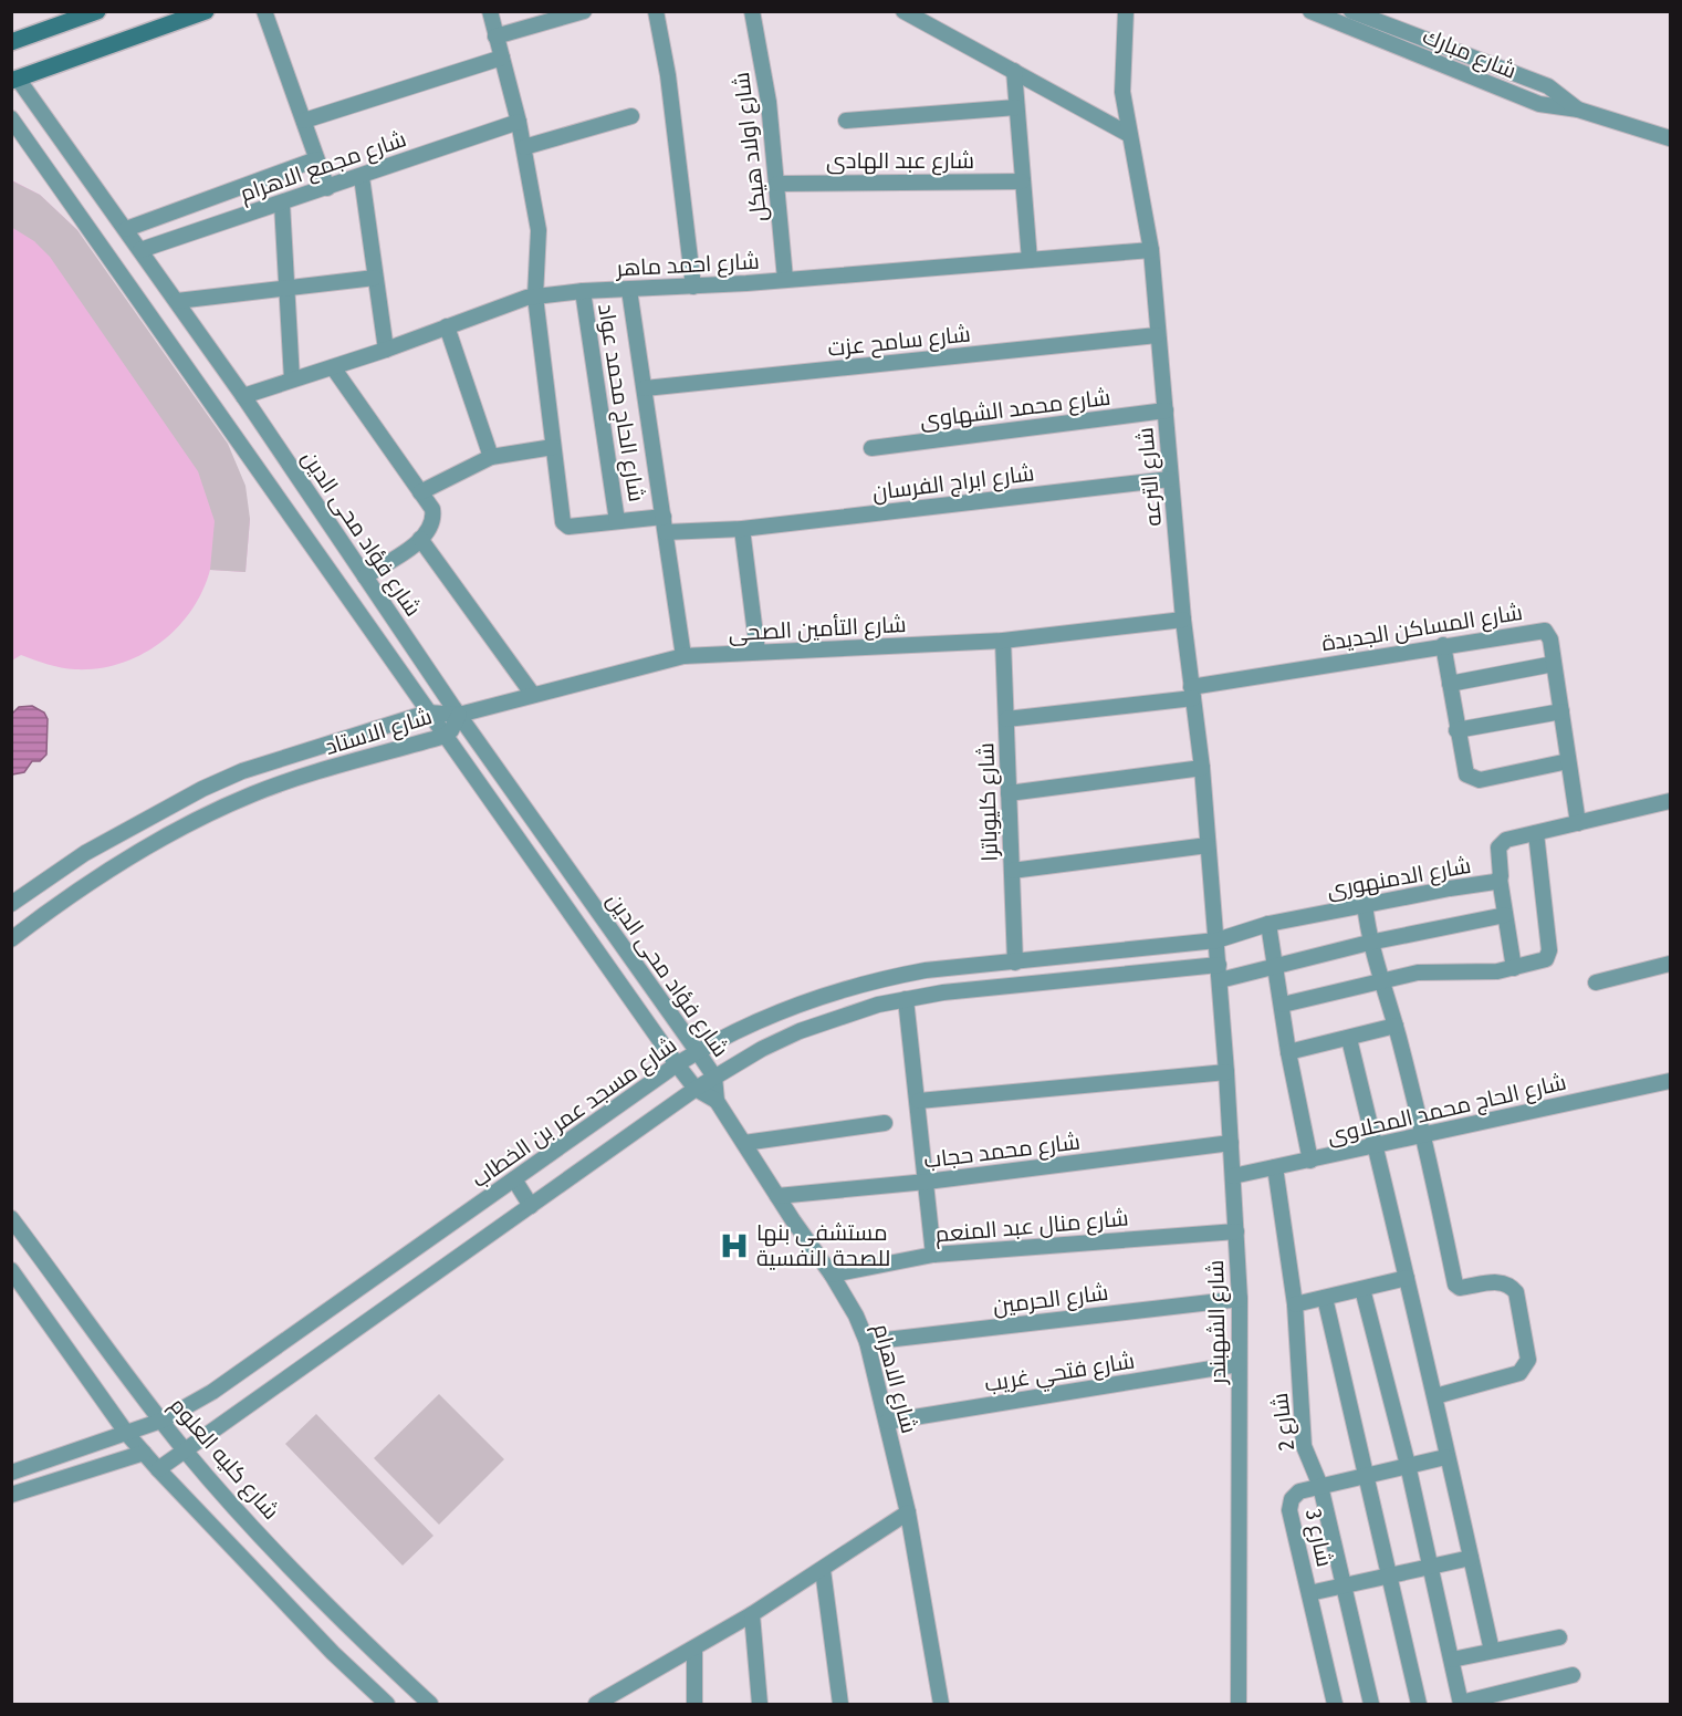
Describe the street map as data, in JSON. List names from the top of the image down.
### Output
{
  "streets": {
    "street": [
      "شارع مبارك",
      "شارع اولاد هيكل",
      "شارع عبد الهادى",
      "شارع مجمع الاهرام",
      "شارع احمد ماهر",
      "شارع سامح عزت",
      "شارع الحاج محمد عواد",
      "شارع محمد الشهاوى",
      "شارع الترعه",
      "شارع ابراج الفرسان",
      "شارع فؤاد محى الدين",
      "شارع المساكن الجديدة",
      "شارع التأمين الصحى",
      "شارع الاستاد",
      "شارع كليوباترا",
      "شارع الدمنهورى",
      "شارع الحاج محمد المحلاوى",
      "شارع مسجد عمر بن الخطاب",
      "شارع محمد حجاب",
      "شارع منال عبد المنعم",
      "شارع الحرمين",
      "شارع الشهبندر",
      "شارع فتحي غريب",
      "شارع الاهرام",
      "شارع 2",
      "شارع كليه العلوم",
      "شارع 3"
    ]
  },
  "crossings": [
    ["شارع اولاد هيكل", "شارع عبد الهادى"],
    ["شارع اولاد هيكل", "شارع احمد ماهر"],
    ["شارع مجمع الاهرام", "شارع فؤاد محى الدين"],
    ["شارع احمد ماهر", "شارع الحاج محمد عواد"],
    ["شارع احمد ماهر", "شارع الترعه"],
    ["شارع احمد ماهر", "شارع فؤاد محى الدين"],
    ["شارع سامح عزت", "شارع الترعه"],
    ["شارع الحاج محمد عواد", "شارع ابراج الفرسان"],
    ["شارع محمد الشهاوى", "شارع الترعه"],
    ["شارع الترعه", "شارع ابراج الفرسان"],
    ["شارع الترعه", "شارع المساكن الجديدة"],
    ["شارع الترعه", "شارع التأمين الصحى"],
    ["شارع الترعه", "شارع الدمنهورى"],
    ["شارع الترعه", "شارع مسجد عمر بن الخطاب"],
    ["شارع الترعه", "شارع الشهبندر"],
    ["شارع فؤاد محى الدين", "شارع التأمين الصحى"],
    ["شارع فؤاد محى الدين", "شارع الاستاد"],
    ["شارع فؤاد محى الدين", "شارع مسجد عمر بن الخطاب"],
    ["شارع فؤاد محى الدين", "شارع الاهرام"],
    ["شارع المساكن الجديدة", "شارع كليوباترا"],
    ["شارع المساكن الجديدة", "شارع الدمنهورى"],
    ["شارع التأمين الصحى", "شارع الاستاد"],
    ["شارع التأمين الصحى", "شارع كليوباترا"],
    ["شارع كليوباترا", "شارع مسجد عمر بن الخطاب"],
    ["شارع الدمنهورى", "شارع مسجد عمر بن الخطاب"],
    ["شارع الدمنهورى", "شارع الشهبندر"],
    ["شارع الحاج محمد المحلاوى", "شارع الشهبندر"],
    ["شارع الحاج محمد المحلاوى", "شارع 2"],
    ["شارع مسجد عمر بن الخطاب", "شارع الشهبندر"],
    ["شارع مسجد عمر بن الخطاب", "شارع كليه العلوم"],
    ["شارع محمد حجاب", "شارع الشهبندر"],
    ["شارع محمد حجاب", "شارع الاهرام"],
    ["شارع منال عبد المنعم", "شارع الشهبندر"],
    ["شارع منال عبد المنعم", "شارع الاهرام"],
    ["شارع الحرمين", "شارع الشهبندر"],
    ["شارع الحرمين", "شارع الاهرام"],
    ["شارع الشهبندر", "شارع فتحي غريب"],
    ["شارع فتحي غريب", "شارع الاهرام"],
    ["شارع 2", "شارع 3"]
  ],
  "places": {
    "hospital": ["مستشفى بنها للصحة النفسية"]
  }
}
